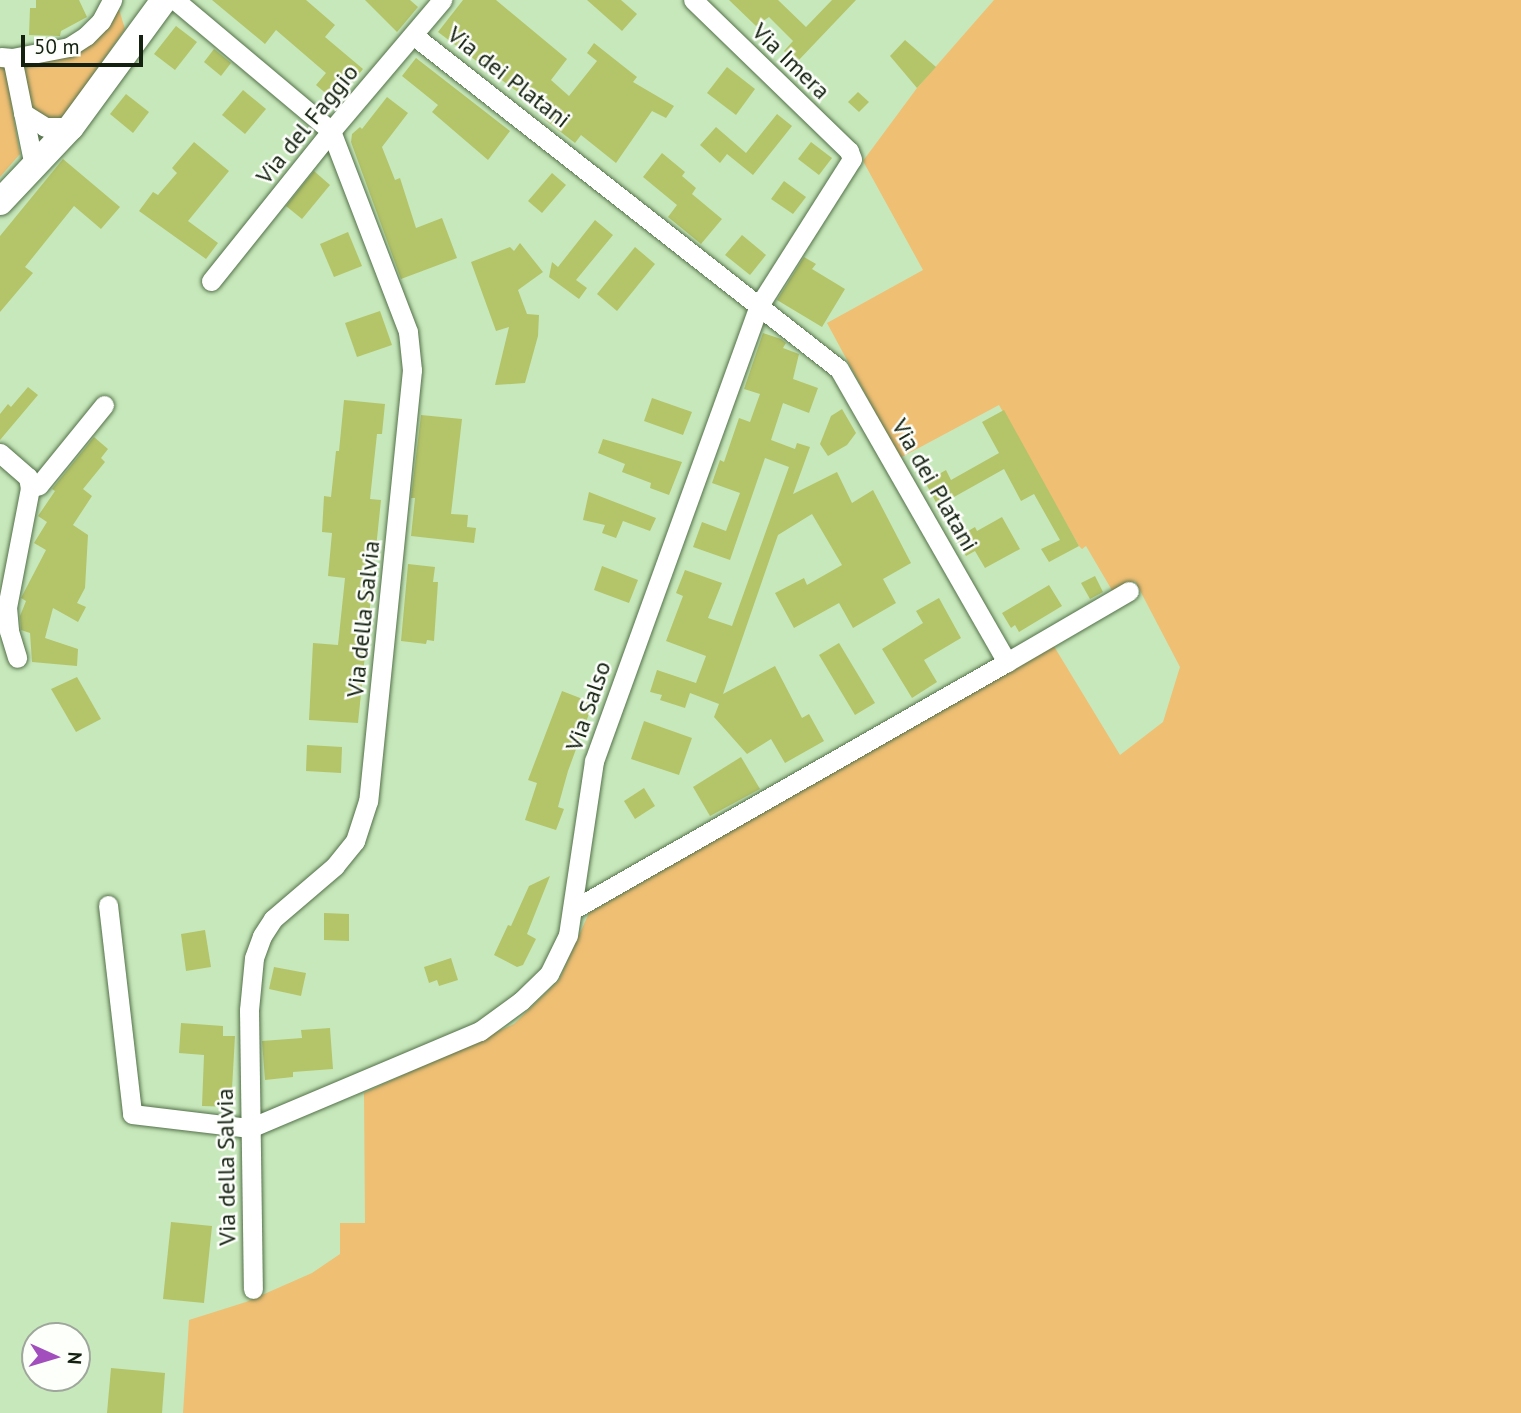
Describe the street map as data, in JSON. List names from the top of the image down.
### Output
{
  "streets": {
    "street": [
      "Via Imera",
      "Via dei Platani",
      "Via del Faggio",
      "Via della Salvia",
      "Via Salso"
    ]
  },
  "crossings": [
    ["Via Imera", "Via Salso"],
    ["Via dei Platani", "Via del Faggio"],
    ["Via dei Platani", "Via Salso"],
    ["Via del Faggio", "Via della Salvia"],
    ["Via della Salvia", "Via Salso"]
  ],
  "scale_bar": "50 m",
  "north": "right"
}
